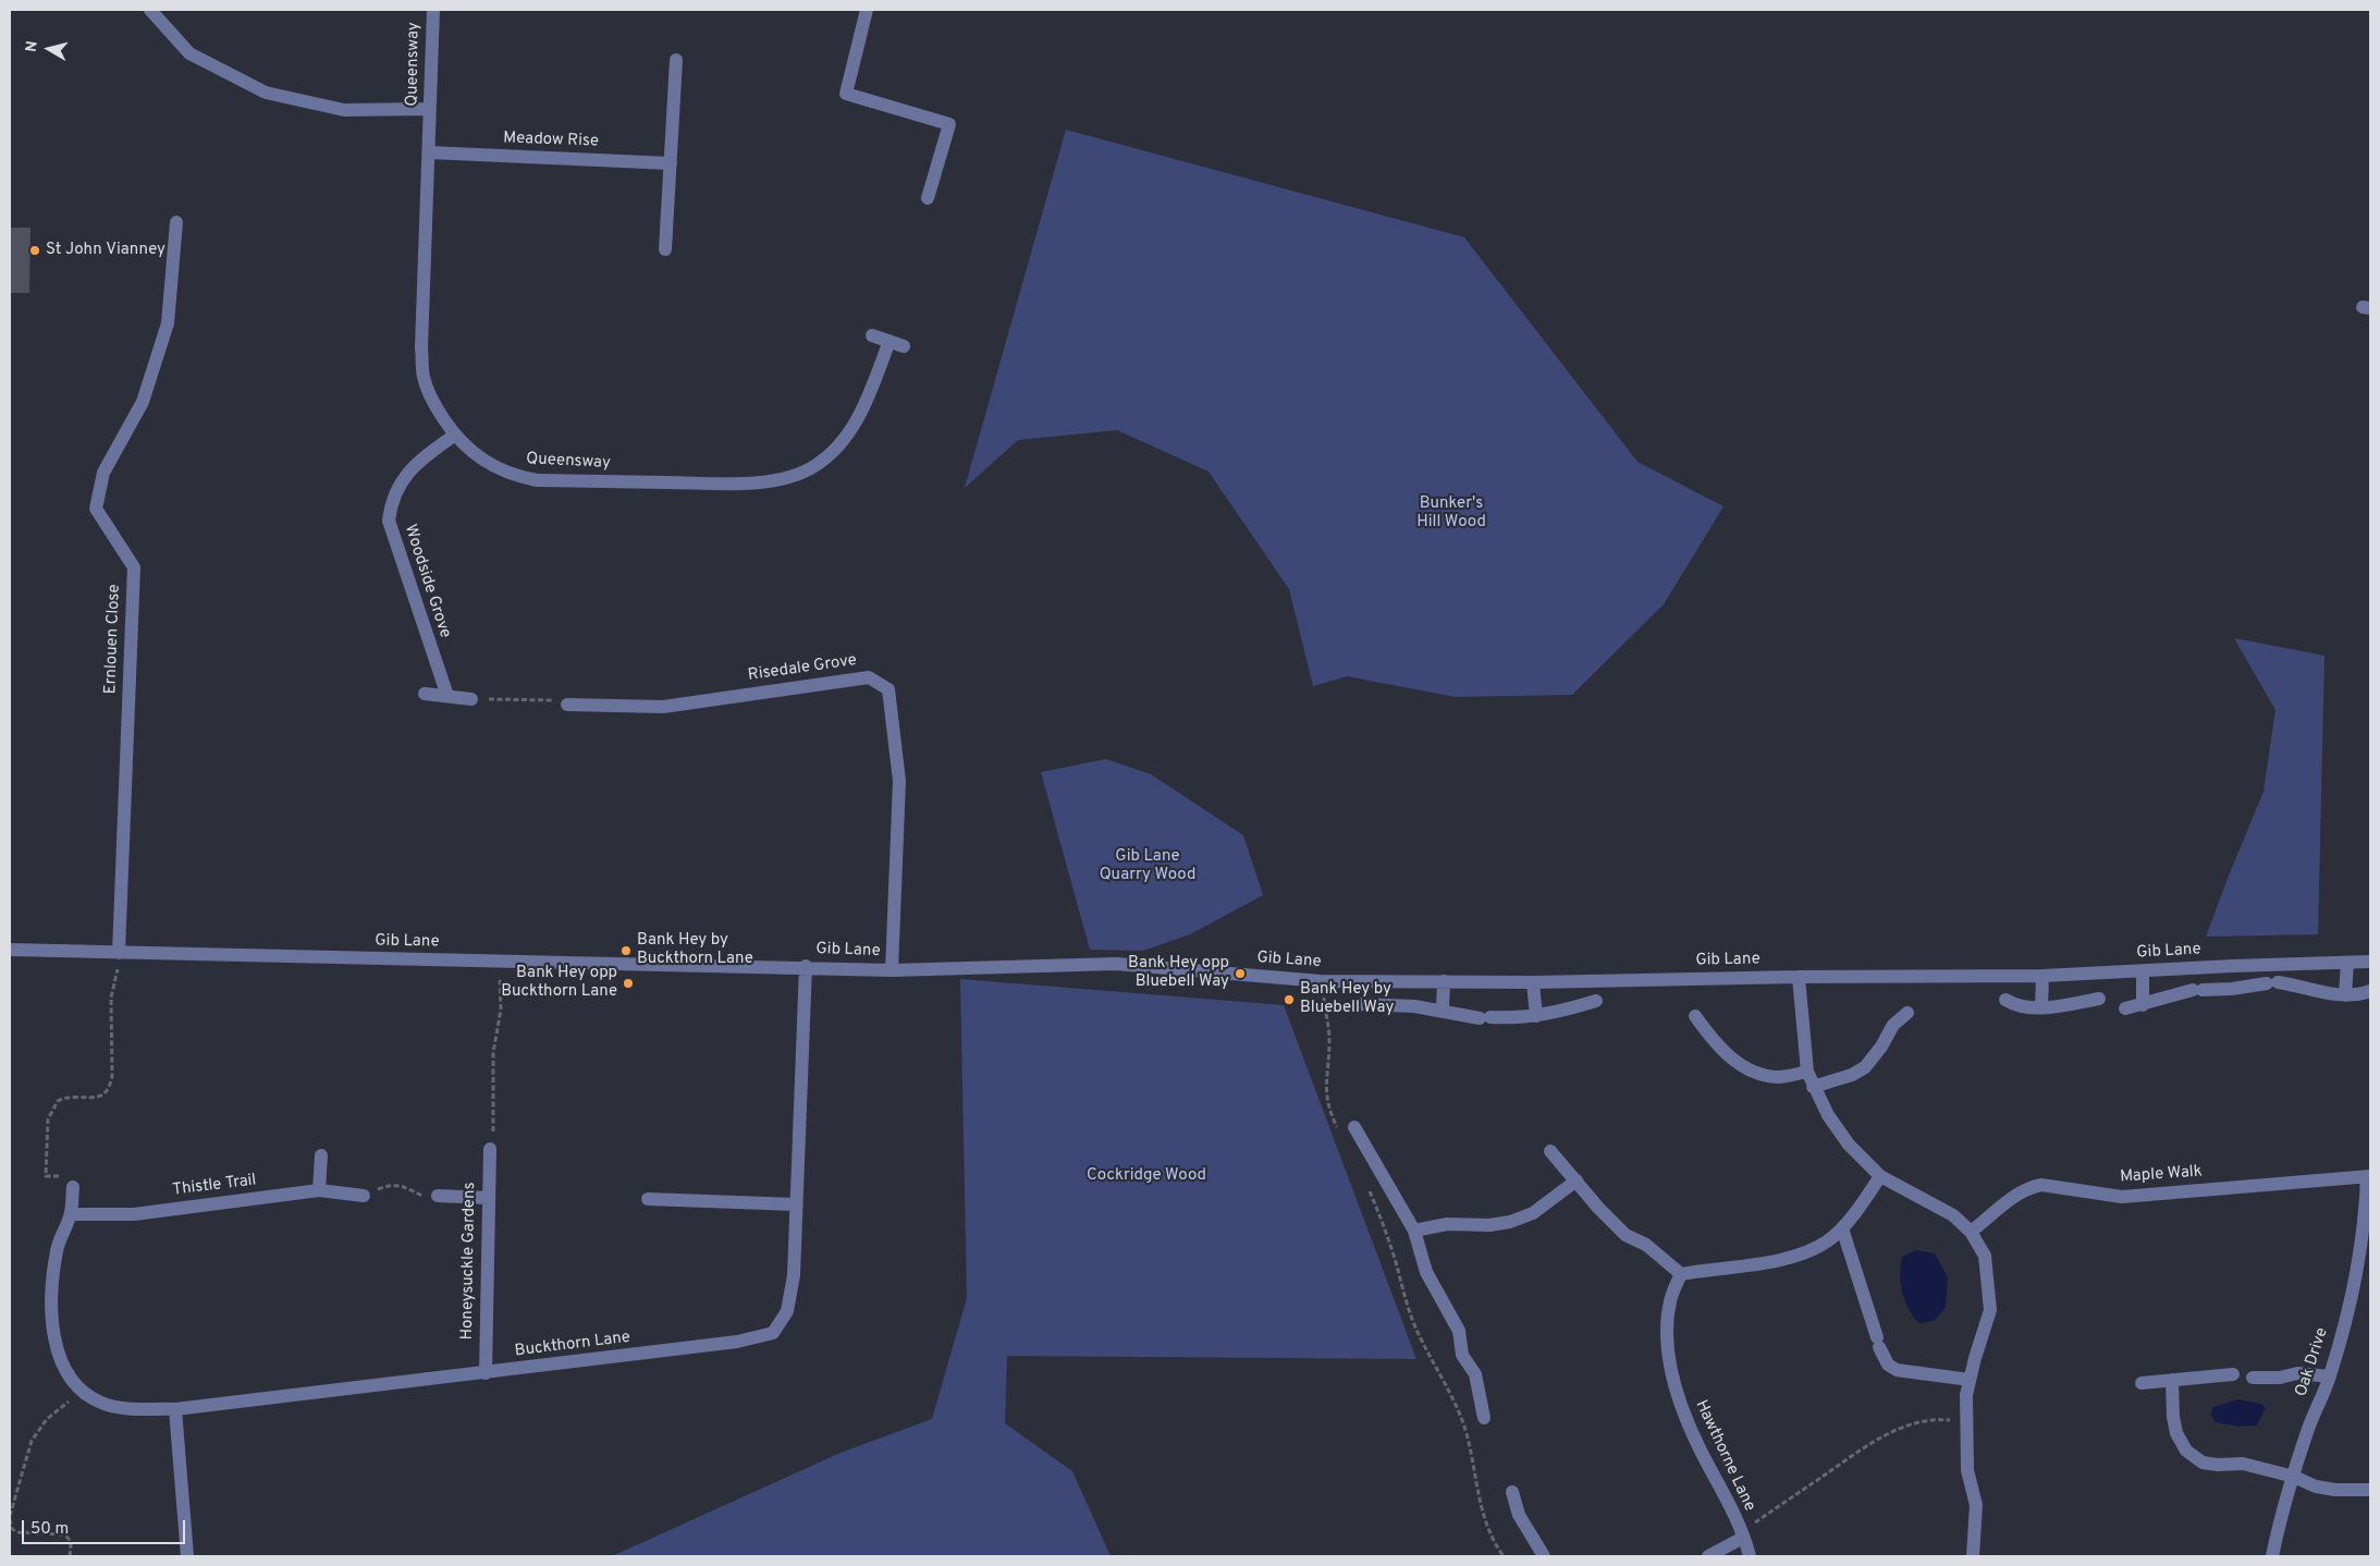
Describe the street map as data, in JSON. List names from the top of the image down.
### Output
{
  "streets": {
    "street": [
      "Queensway",
      "Meadow Rise",
      "Woodside Grove",
      "Ernlouen Close",
      "Risedale Grove",
      "Gib Lane",
      "Maple Walk",
      "Thistle Trail",
      "Honeysuckle Gardens",
      "Buckthorn Lane",
      "Oak Drive",
      "Hawthorne Lane"
    ]
  },
  "crossings": [
    ["Queensway", "Meadow Rise"],
    ["Queensway", "Woodside Grove"],
    ["Ernlouen Close", "Gib Lane"],
    ["Risedale Grove", "Gib Lane"],
    ["Gib Lane", "Buckthorn Lane"],
    ["Maple Walk", "Oak Drive"],
    ["Thistle Trail", "Buckthorn Lane"],
    ["Honeysuckle Gardens", "Buckthorn Lane"]
  ],
  "parks": ["Bunker's Hill Wood", "Gib Lane Quarry Wood", "Cockridge Wood"],
  "places": [
    "St John Vianney",
    "Bank Hey by Buckthorn Lane",
    "Bank Hey opp Bluebell Way",
    "Bank Hey opp Buckthorn Lane",
    "Bank Hey by Bluebell Way"
  ],
  "scale_bar": "50 m",
  "north": "left"
}
